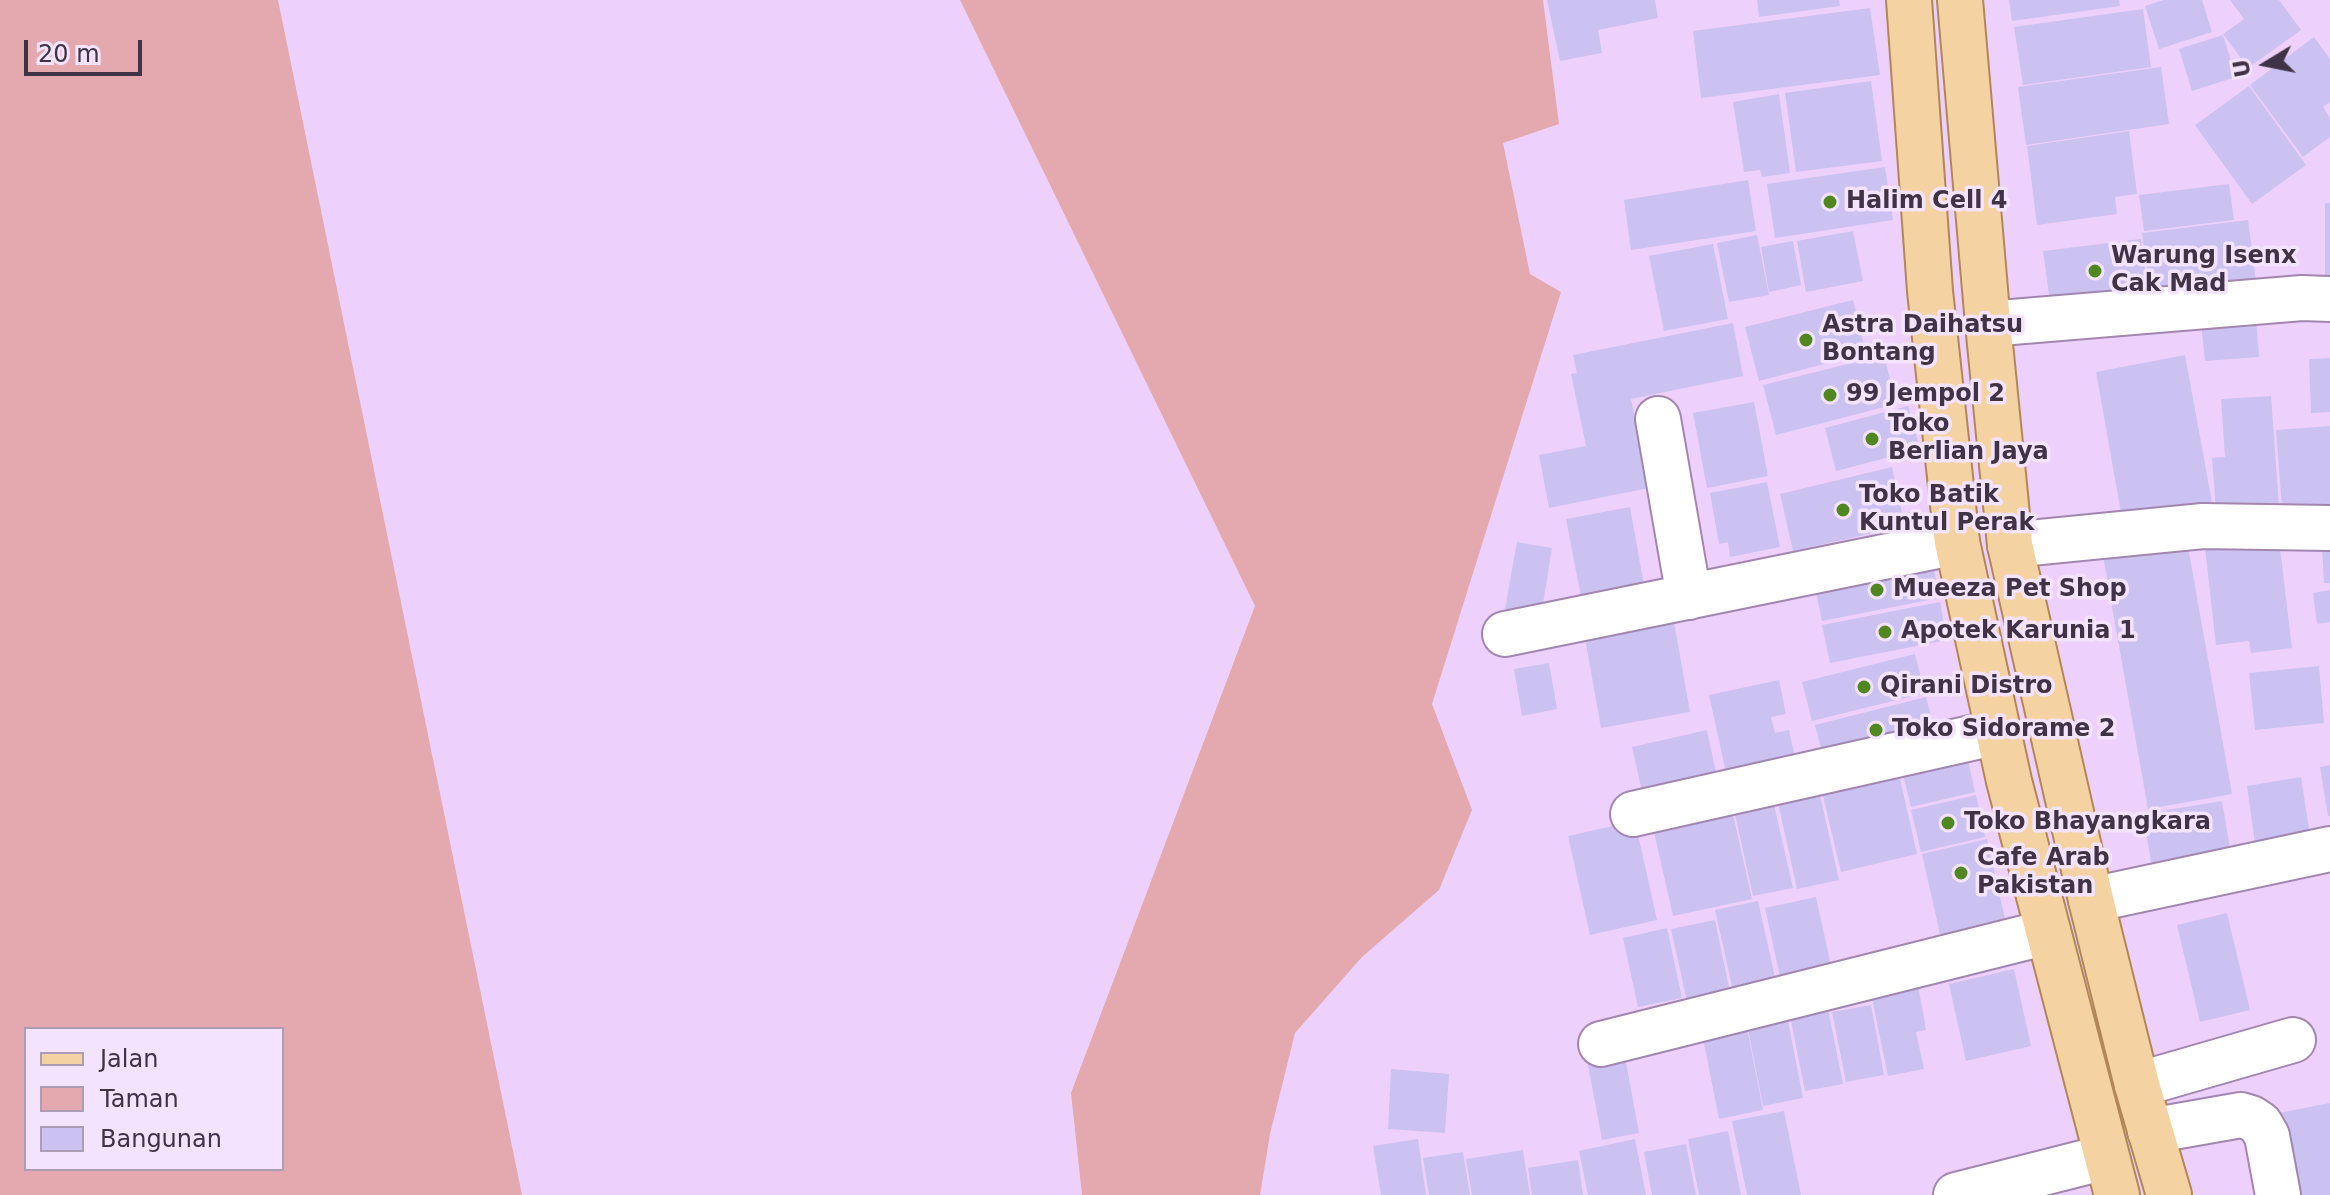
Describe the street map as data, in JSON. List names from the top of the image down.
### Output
{
  "places": [
    "Halim Cell 4",
    "Warung Isenx Cak Mad",
    "Astra Daihatsu Bontang",
    "99 Jempol 2",
    "Toko Berlian Jaya",
    "Toko Batik Kuntul Perak",
    "Mueeza Pet Shop",
    "Apotek Karunia 1",
    "Qirani Distro",
    "Toko Sidorame 2",
    "Toko Bhayangkara",
    "Cafe Arab Pakistan"
  ],
  "legend": ["Jalan", "Taman", "Bangunan"],
  "scale_bar": "20 m",
  "north": "left"
}
